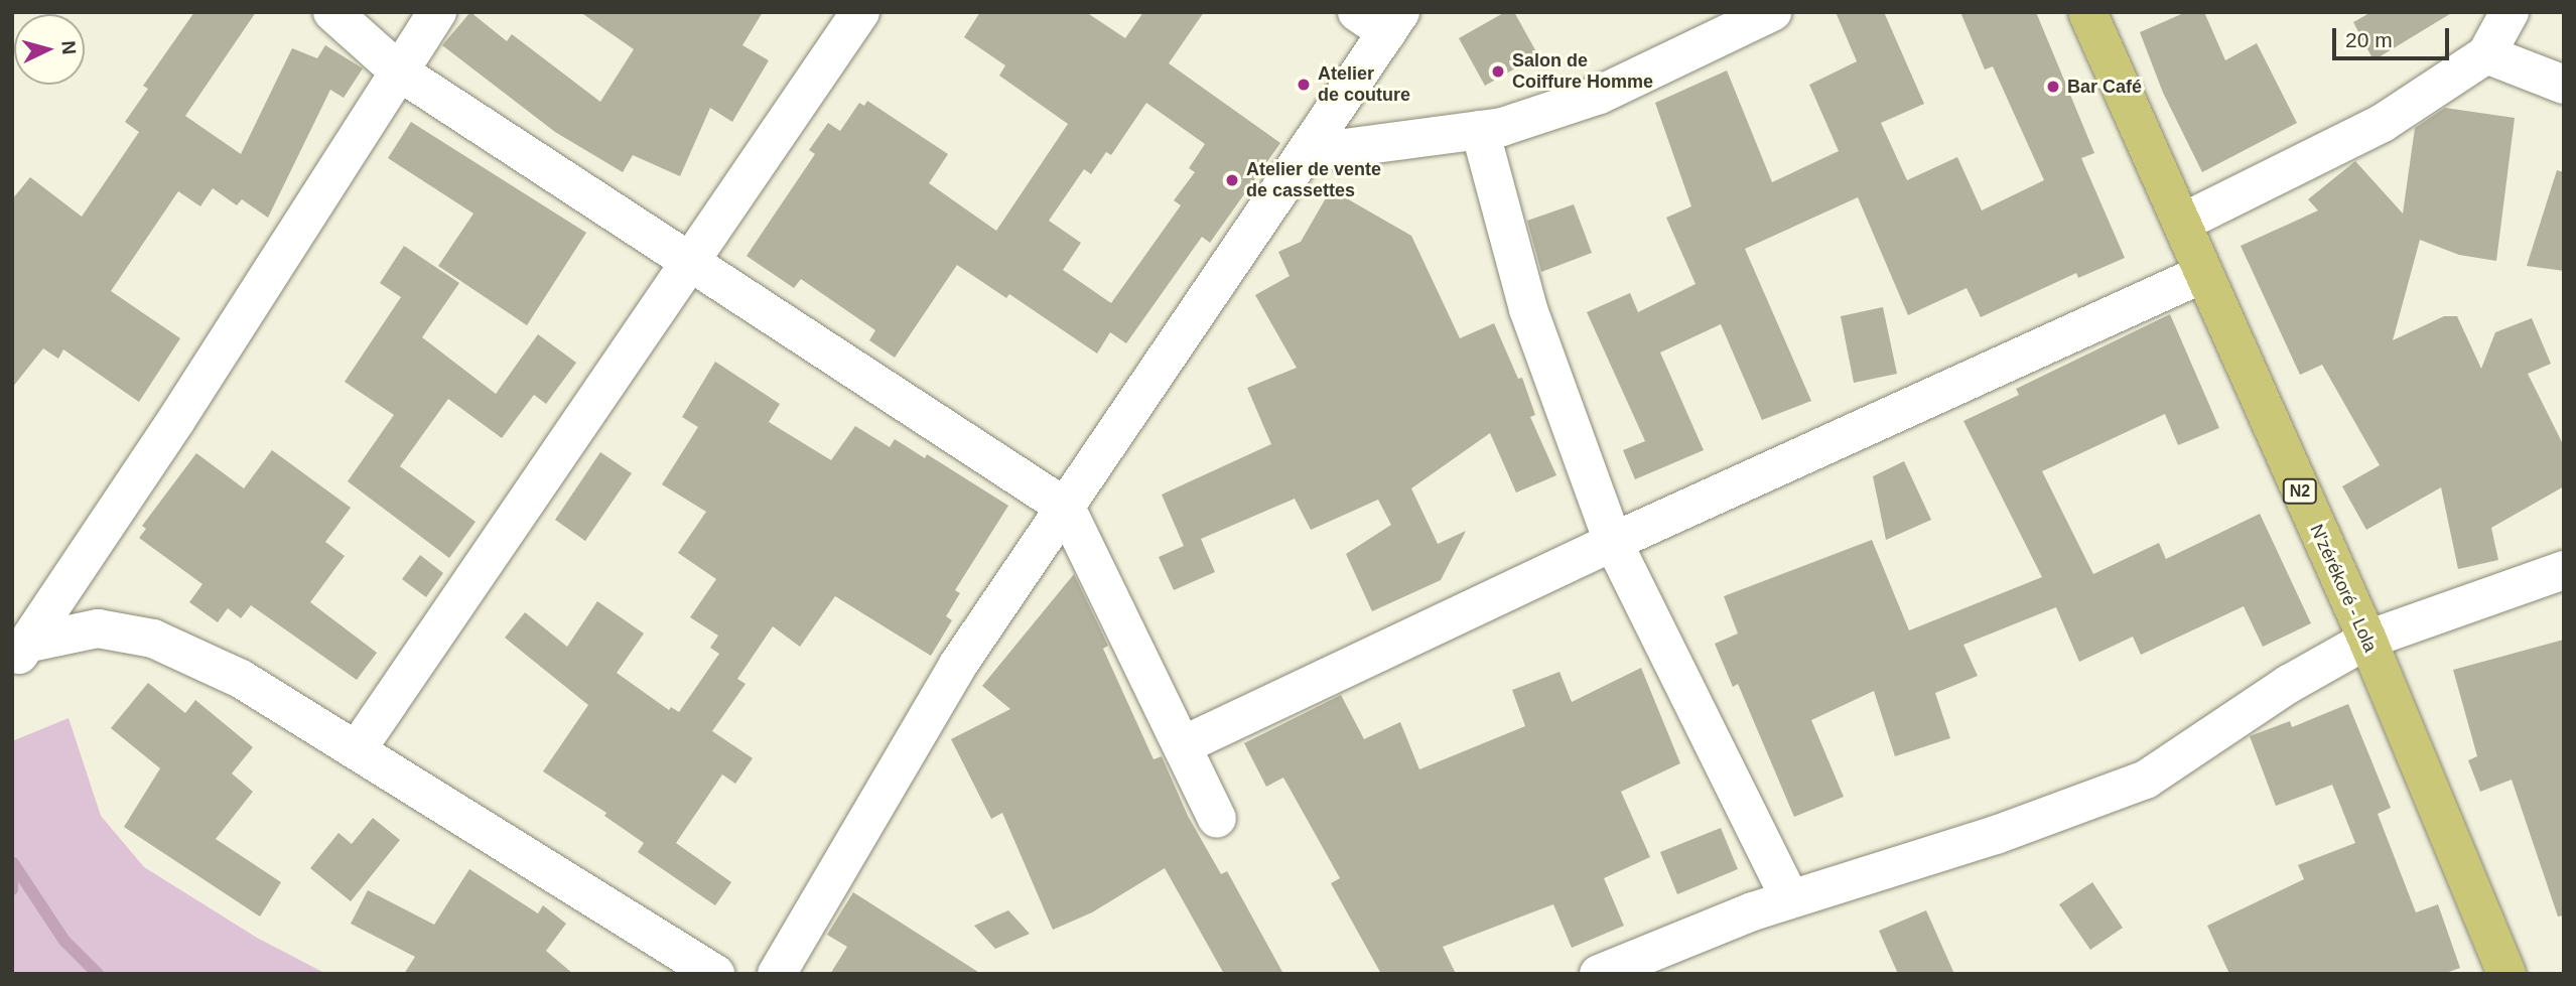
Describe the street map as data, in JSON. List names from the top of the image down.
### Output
{
  "streets": {
    "highway": ["N2", "N'zérékoré - Lola"]
  },
  "places": [
    "Salon de Coiffure Homme",
    "Atelier de couture",
    "Bar Café",
    "Atelier de vente de cassettes"
  ],
  "scale_bar": "20 m",
  "north": "right"
}
